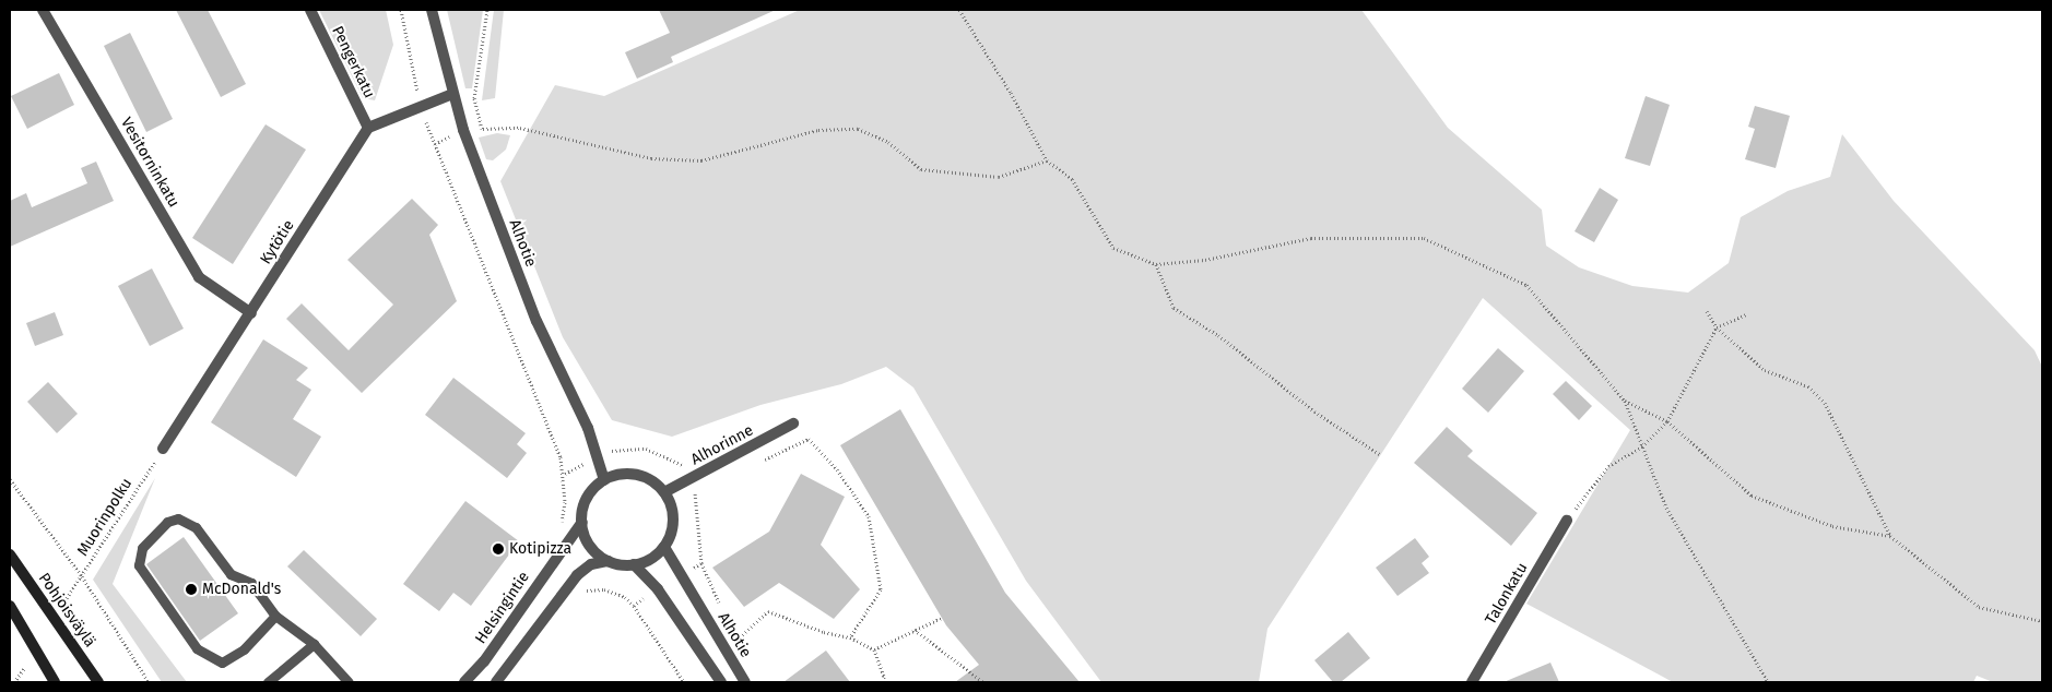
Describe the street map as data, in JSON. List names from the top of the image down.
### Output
{
  "streets": {
    "main road": ["Pohjoisväylä"],
    "street": [
      "Pengerkatu",
      "Vesitorninkatu",
      "Kytötie",
      "Alhotie",
      "Alhorinne",
      "Talonkatu",
      "Helsingintie"
    ],
    "path": ["Muorinpolku"]
  },
  "crossings": [
    ["Pengerkatu", "Kytötie"],
    ["Vesitorninkatu", "Kytötie"],
    ["Kytötie", "Muorinpolku"],
    ["Alhotie", "Alhorinne"],
    ["Alhotie", "Helsingintie"],
    ["Alhorinne", "Helsingintie"]
  ],
  "places": ["Kotipizza", "McDonald's"]
}
